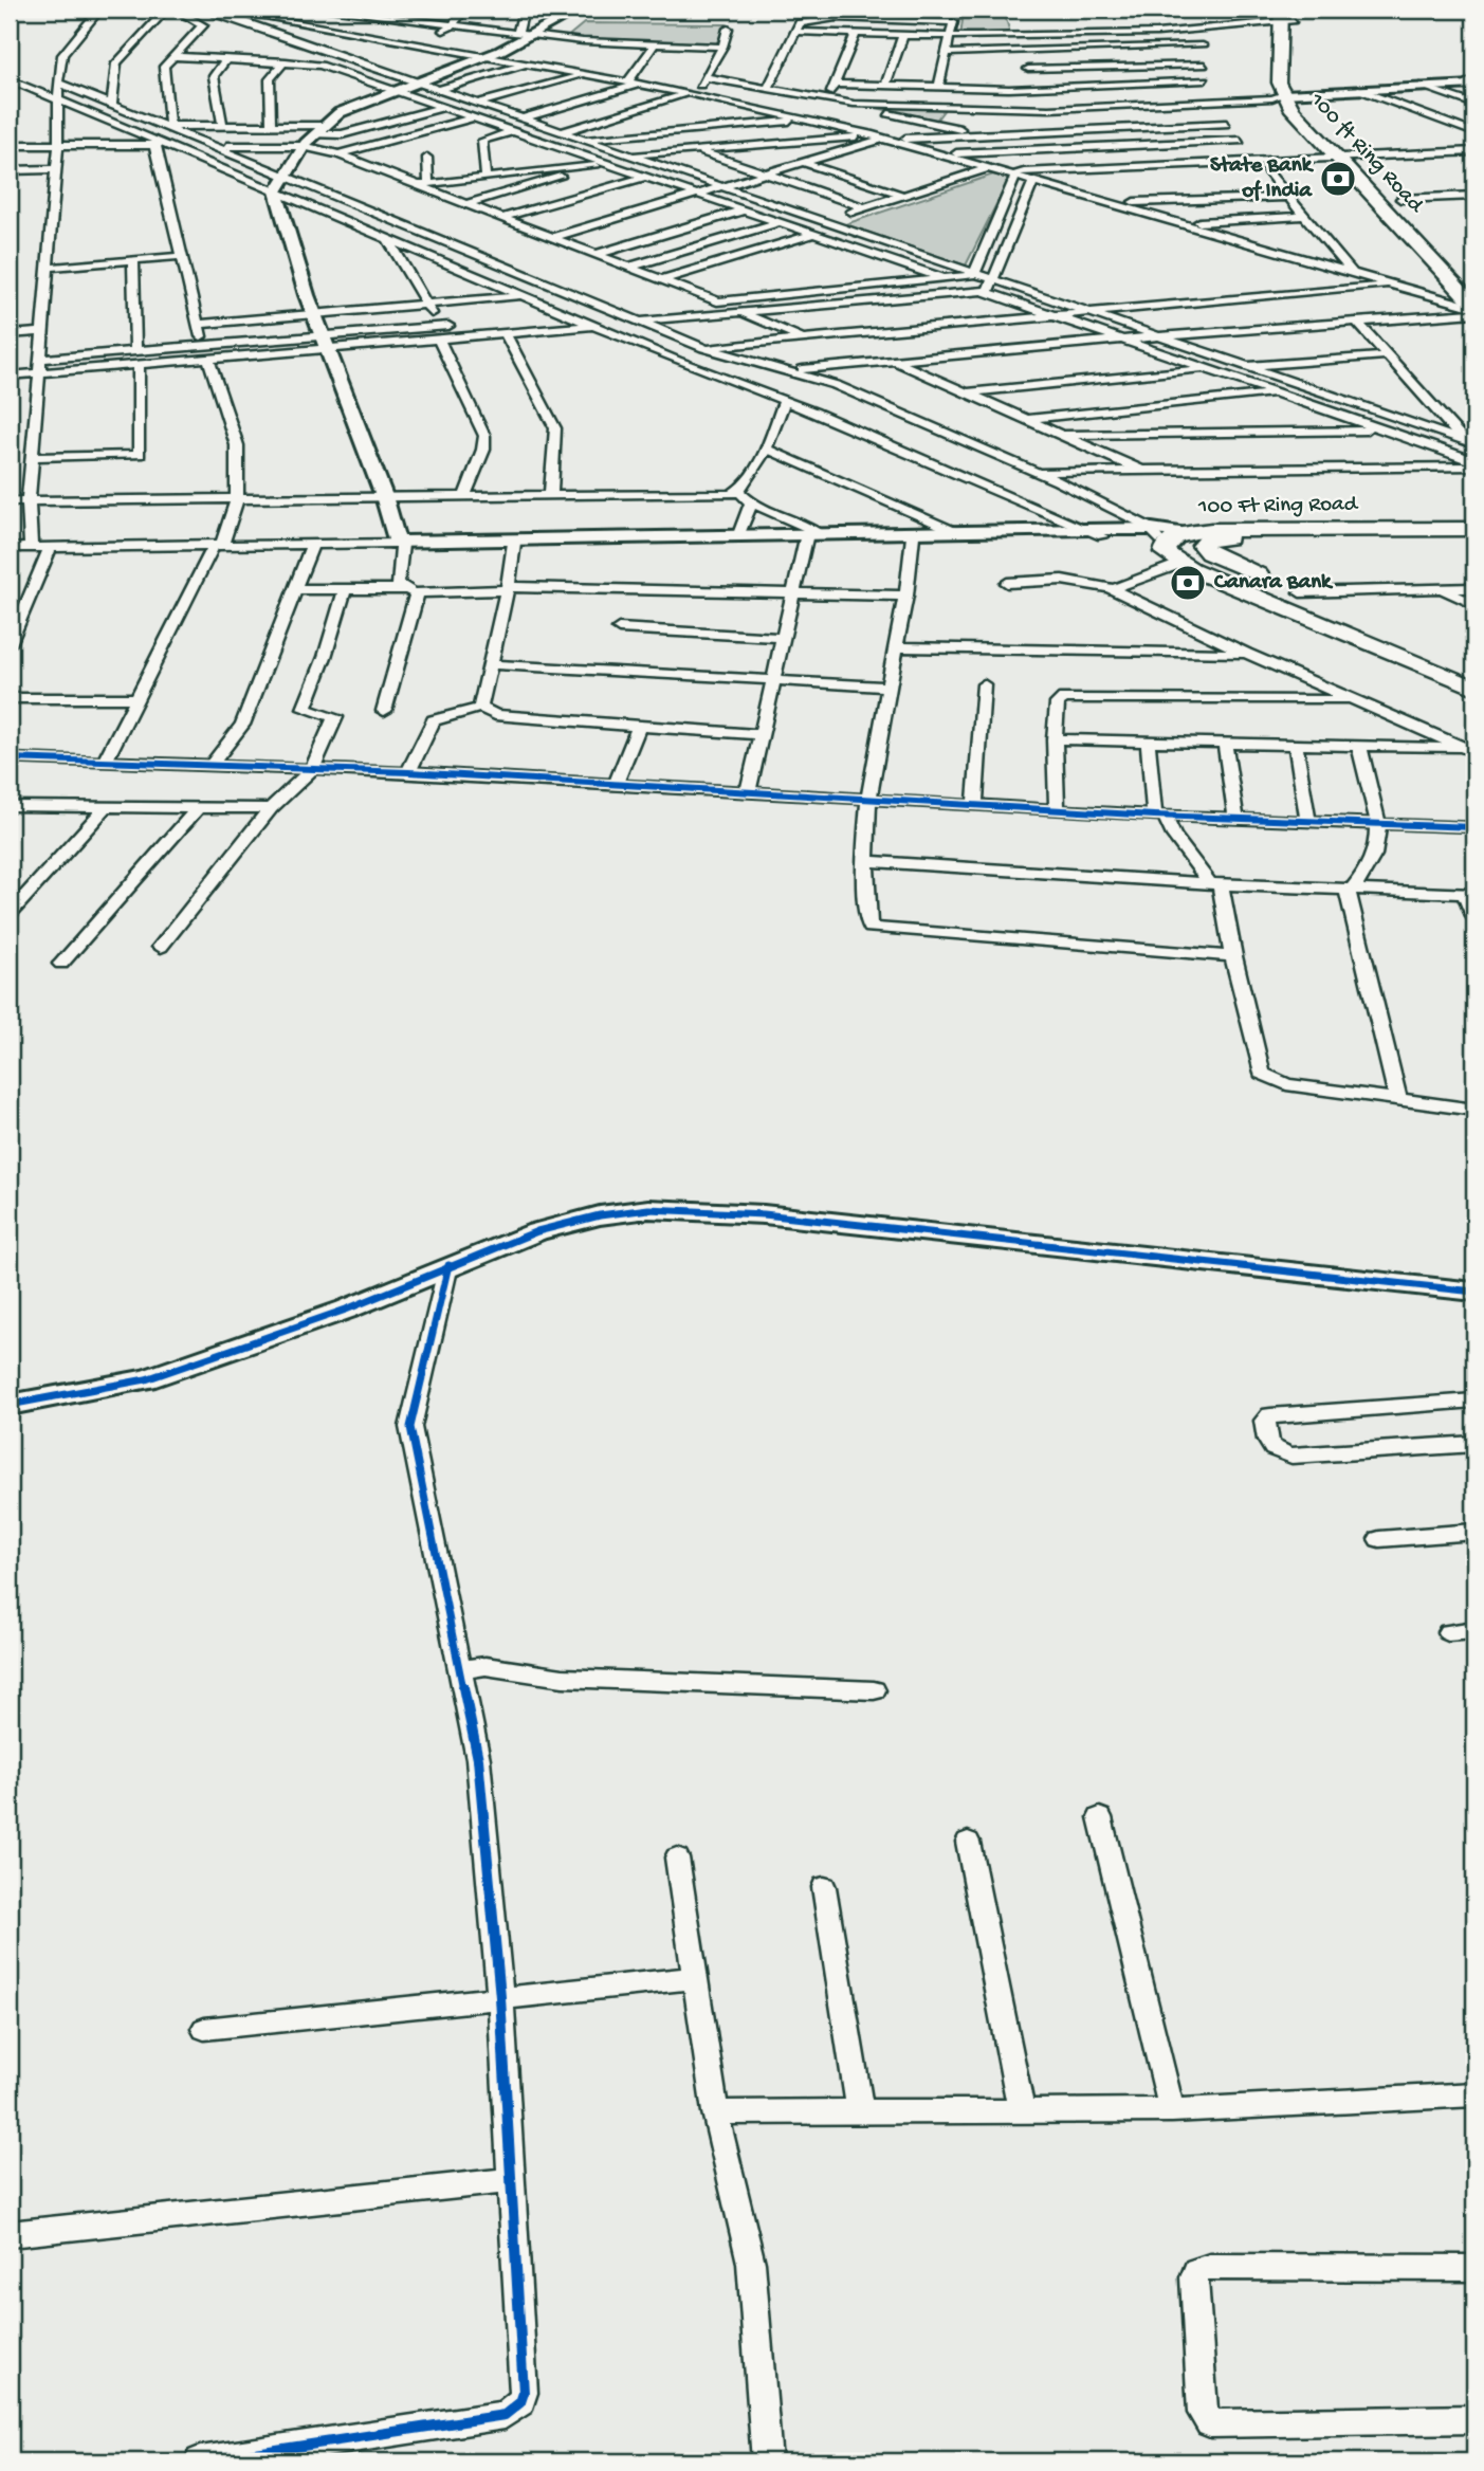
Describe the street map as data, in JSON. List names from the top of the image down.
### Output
{
  "streets": {
    "main road": ["100 ft Ring Road", "100 Ft Ring Road"]
  },
  "places": {
    "bank": ["State Bank of India", "Canara Bank"]
  }
}
